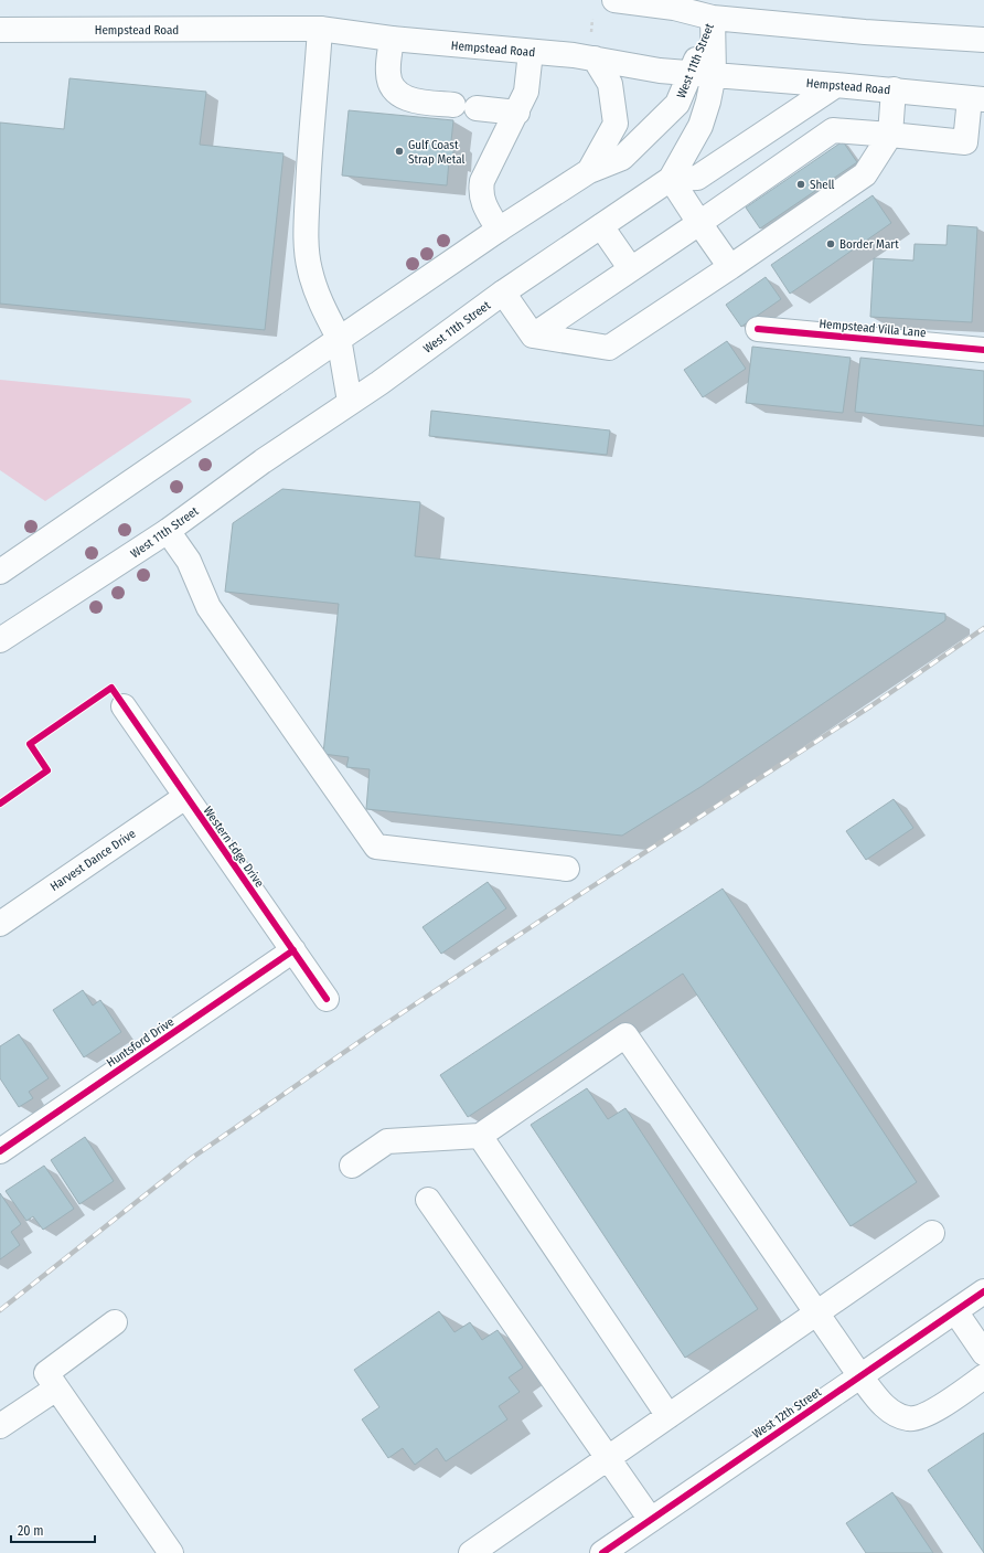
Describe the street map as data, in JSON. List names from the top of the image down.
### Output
{
  "streets": {
    "main road": [
      "Hempstead Road",
      "West 11th Street",
      "Hempstead Villa Lane",
      "Western Edge Drive",
      "Harvest Dance Drive",
      "Huntsford Drive",
      "West 12th Street"
    ]
  },
  "crossings": [
    ["Hempstead Road", "West 11th Street"],
    ["Western Edge Drive", "Harvest Dance Drive"],
    ["Western Edge Drive", "Huntsford Drive"]
  ],
  "places": ["Gulf Coast Strap Metal", "Shell", "Border Mart"],
  "scale_bar": "20 m"
}
